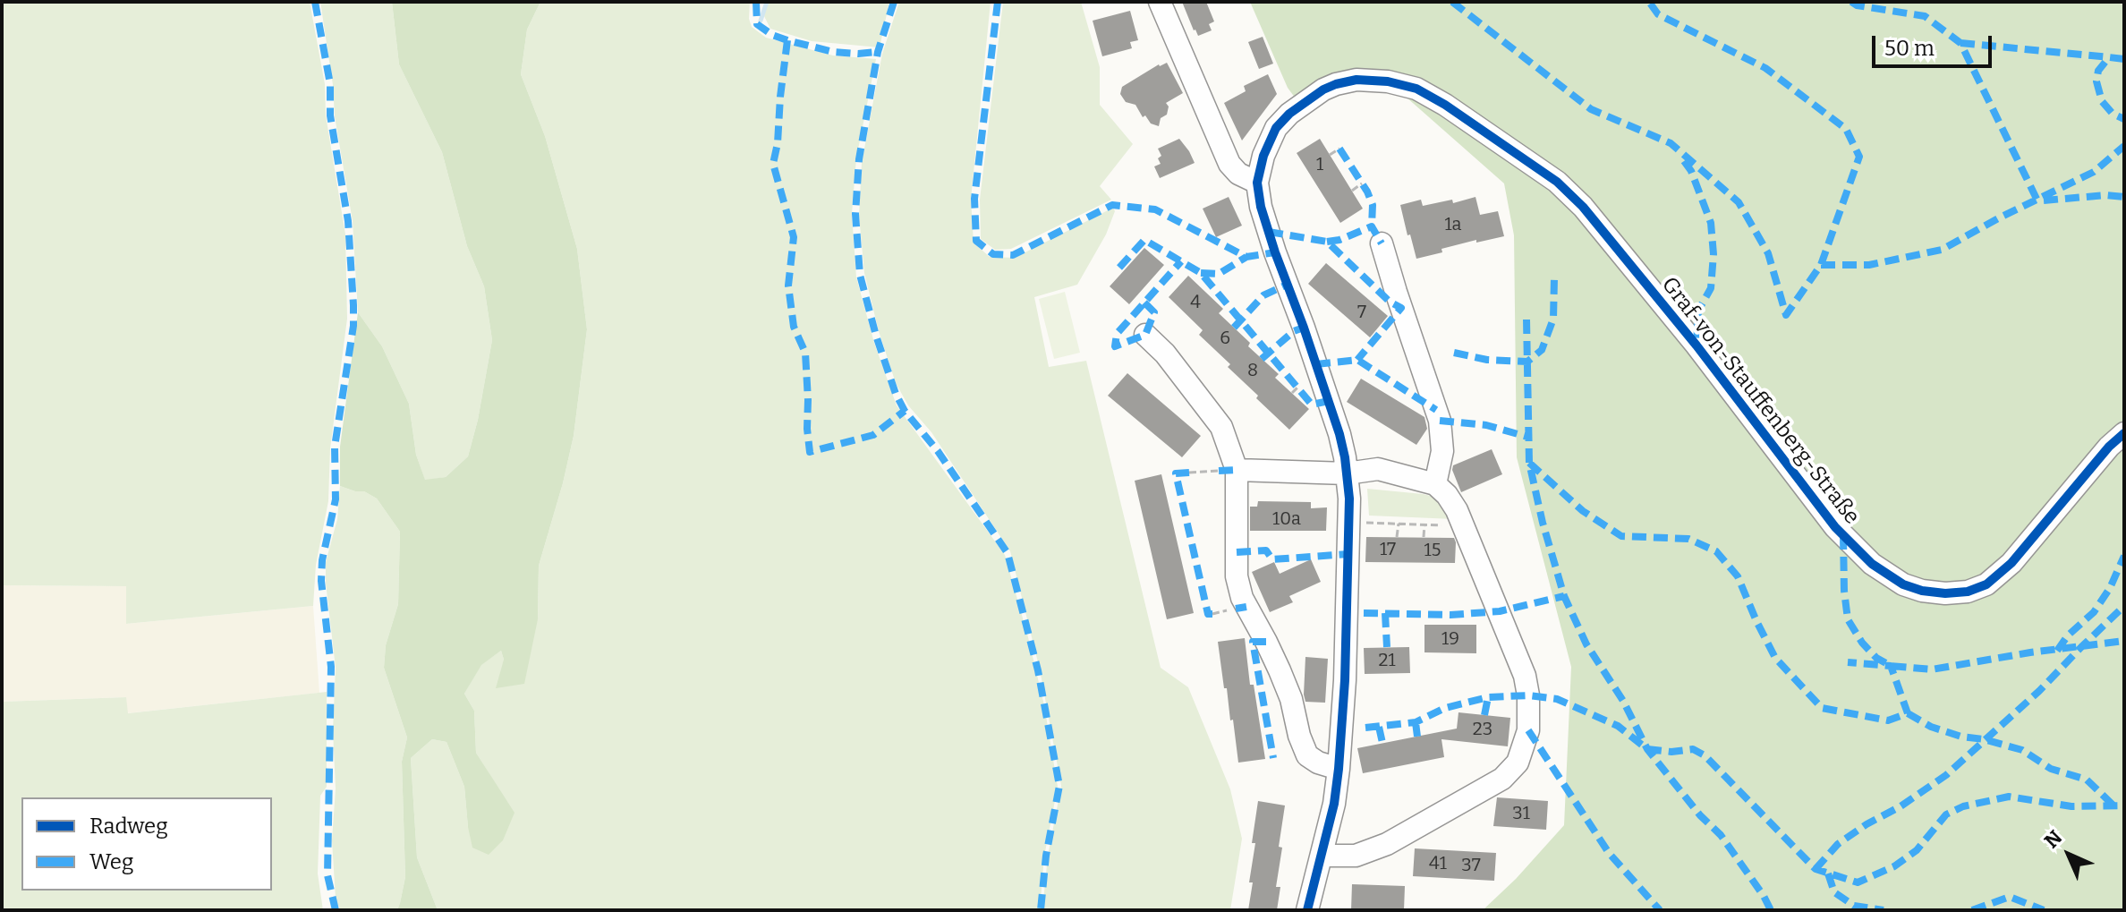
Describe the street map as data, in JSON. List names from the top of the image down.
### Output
{
  "streets": {
    "street": ["Graf-von-Stauffenberg-Straße"]
  },
  "house_numbers": [
    "1",
    "1a",
    "4",
    "7",
    "6",
    "8",
    "10a",
    "17",
    "15",
    "19",
    "21",
    "23",
    "31",
    "41",
    "37"
  ],
  "legend": ["Radweg", "Weg"],
  "scale_bar": "50 m",
  "north": "top left"
}
